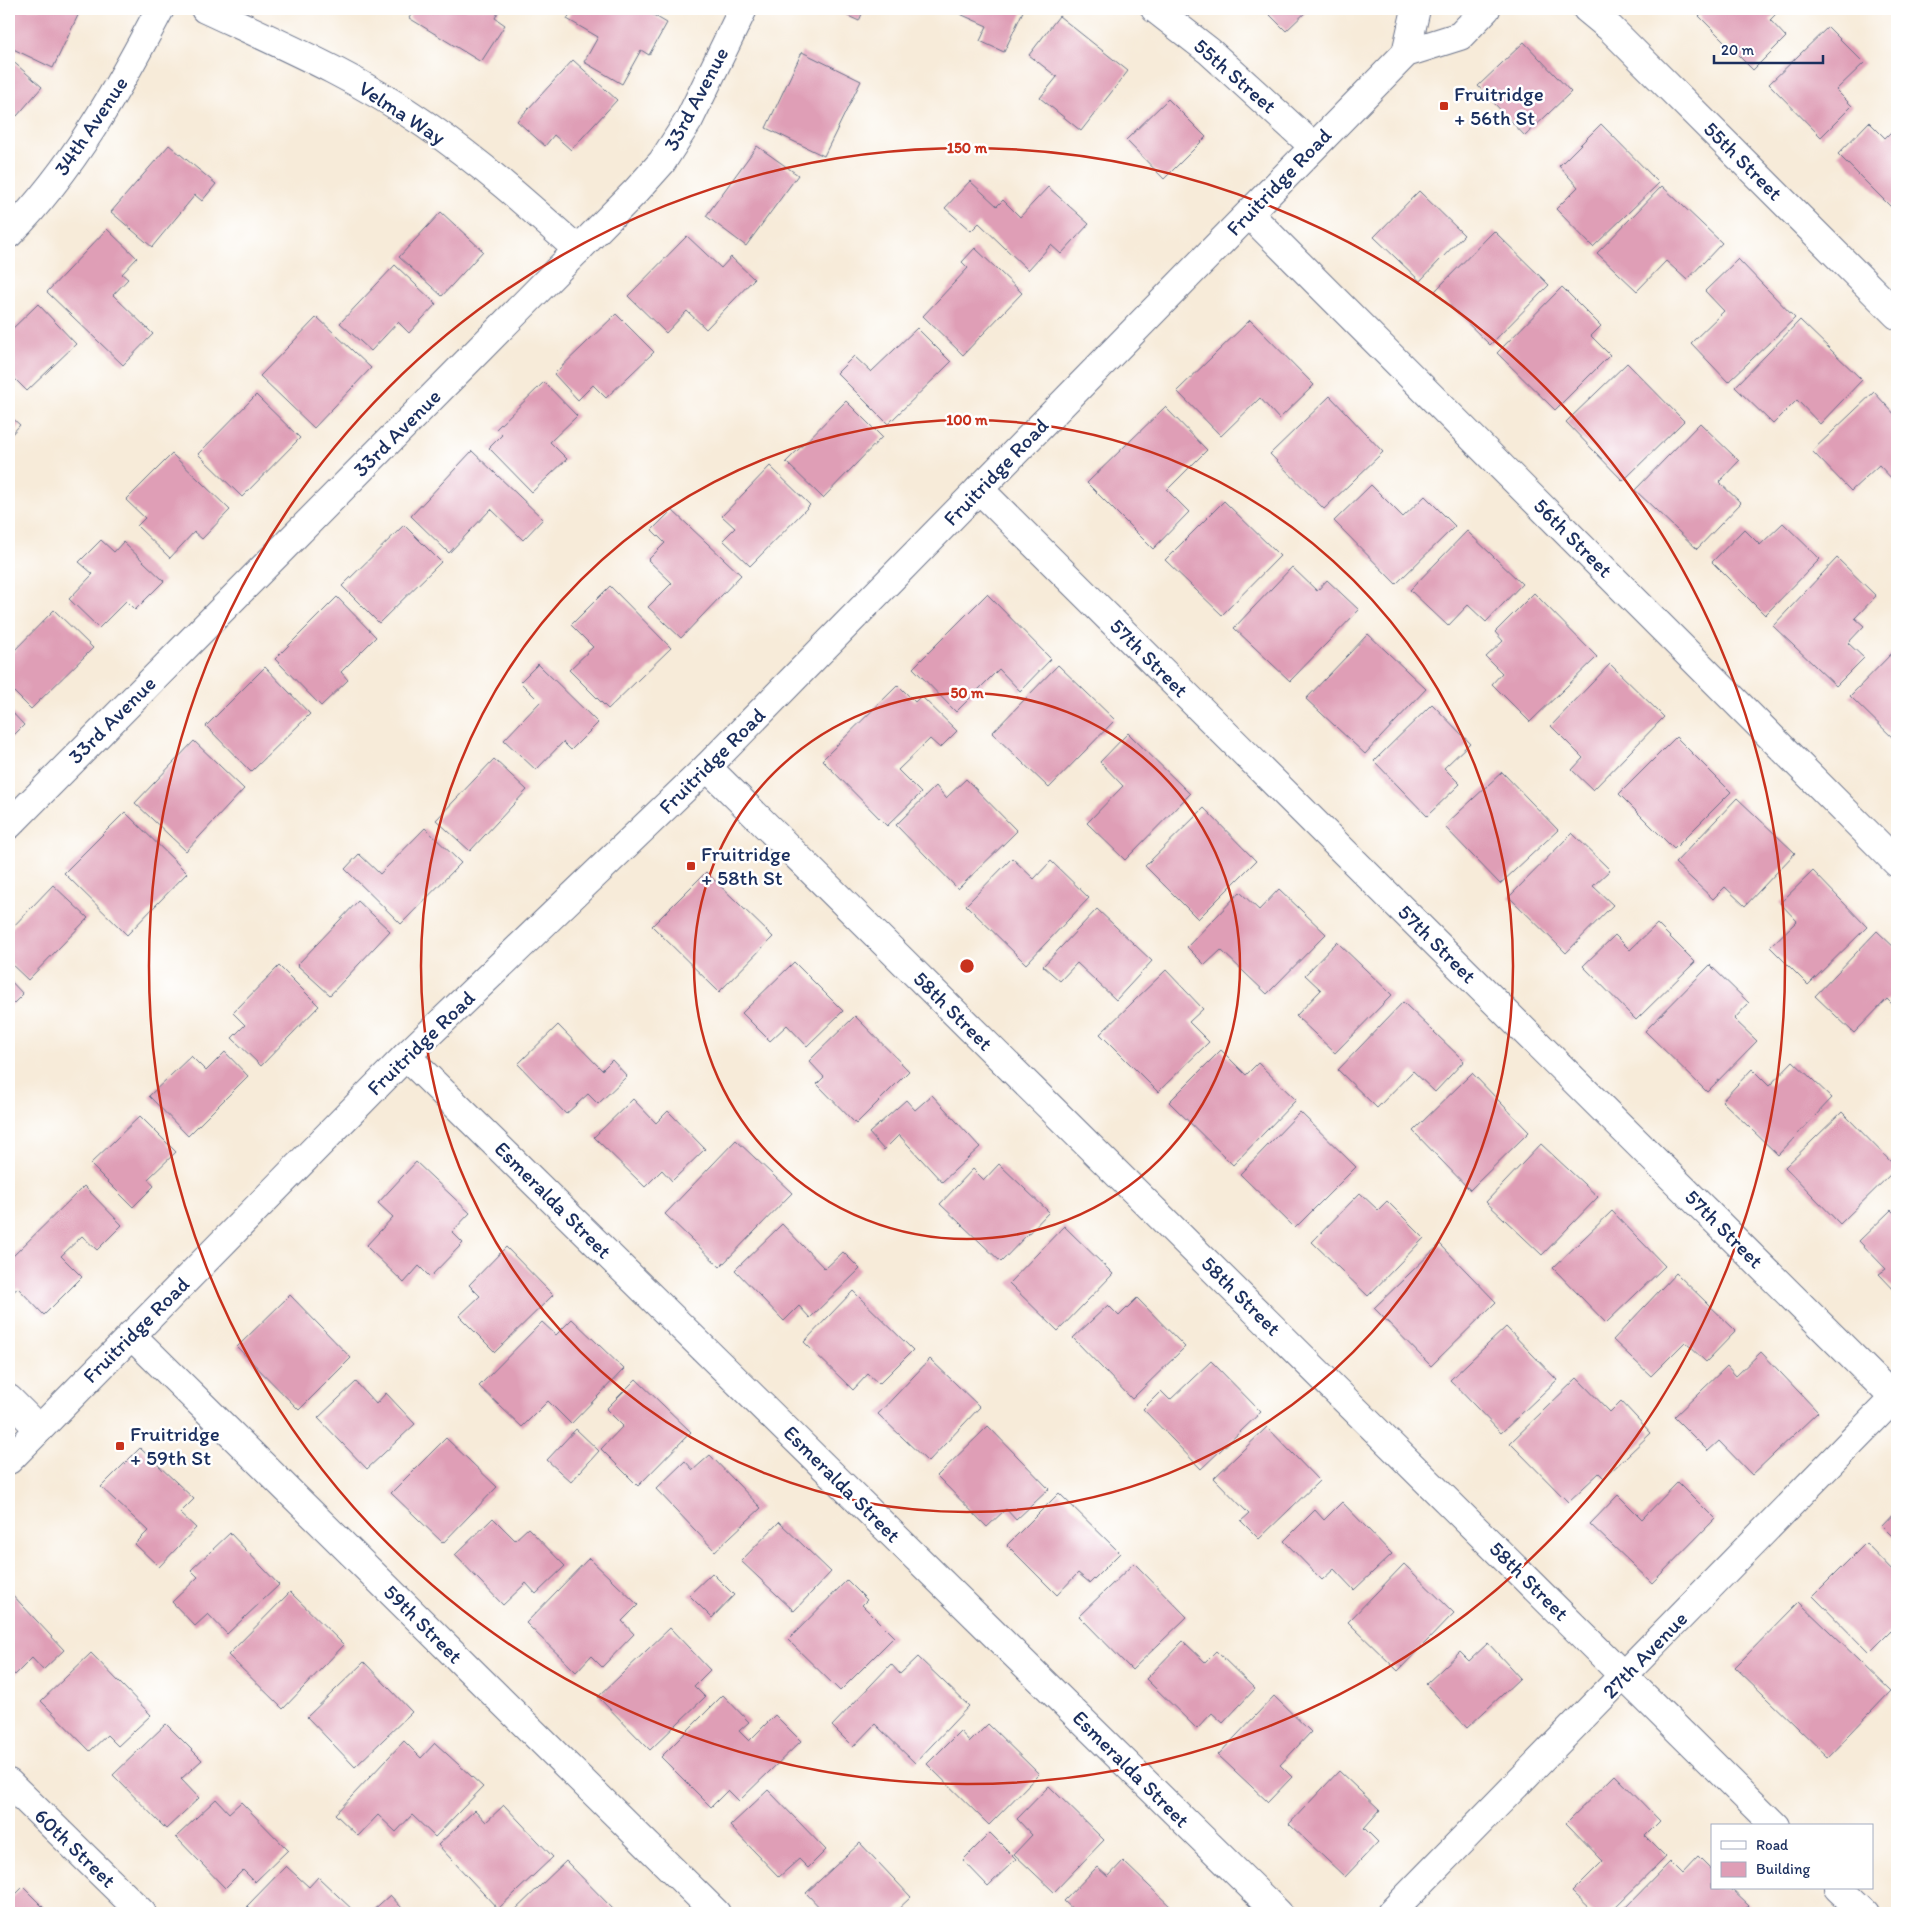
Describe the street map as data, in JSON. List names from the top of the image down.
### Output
{
  "streets": {
    "street": [
      "55th Street",
      "33rd Avenue",
      "Velma Way",
      "34th Avenue",
      "Fruitridge Road",
      "56th Street",
      "57th Street",
      "58th Street",
      "Esmeralda Street",
      "59th Street",
      "27th Avenue",
      "60th Street"
    ]
  },
  "crossings": [
    ["55th Street", "Fruitridge Road"],
    ["33rd Avenue", "Velma Way"],
    ["Fruitridge Road", "56th Street"],
    ["Fruitridge Road", "57th Street"],
    ["Fruitridge Road", "58th Street"],
    ["Fruitridge Road", "Esmeralda Street"],
    ["Fruitridge Road", "59th Street"],
    ["57th Street", "27th Avenue"],
    ["58th Street", "27th Avenue"]
  ],
  "places": {
    "transit": ["Fruitridge + 56th St", "Fruitridge + 58th St", "Fruitridge + 59th St"]
  },
  "legend": ["Road", "Building"],
  "scale_bar": "20 m",
  "rings": ["150 m", "100 m", "50 m"]
}
